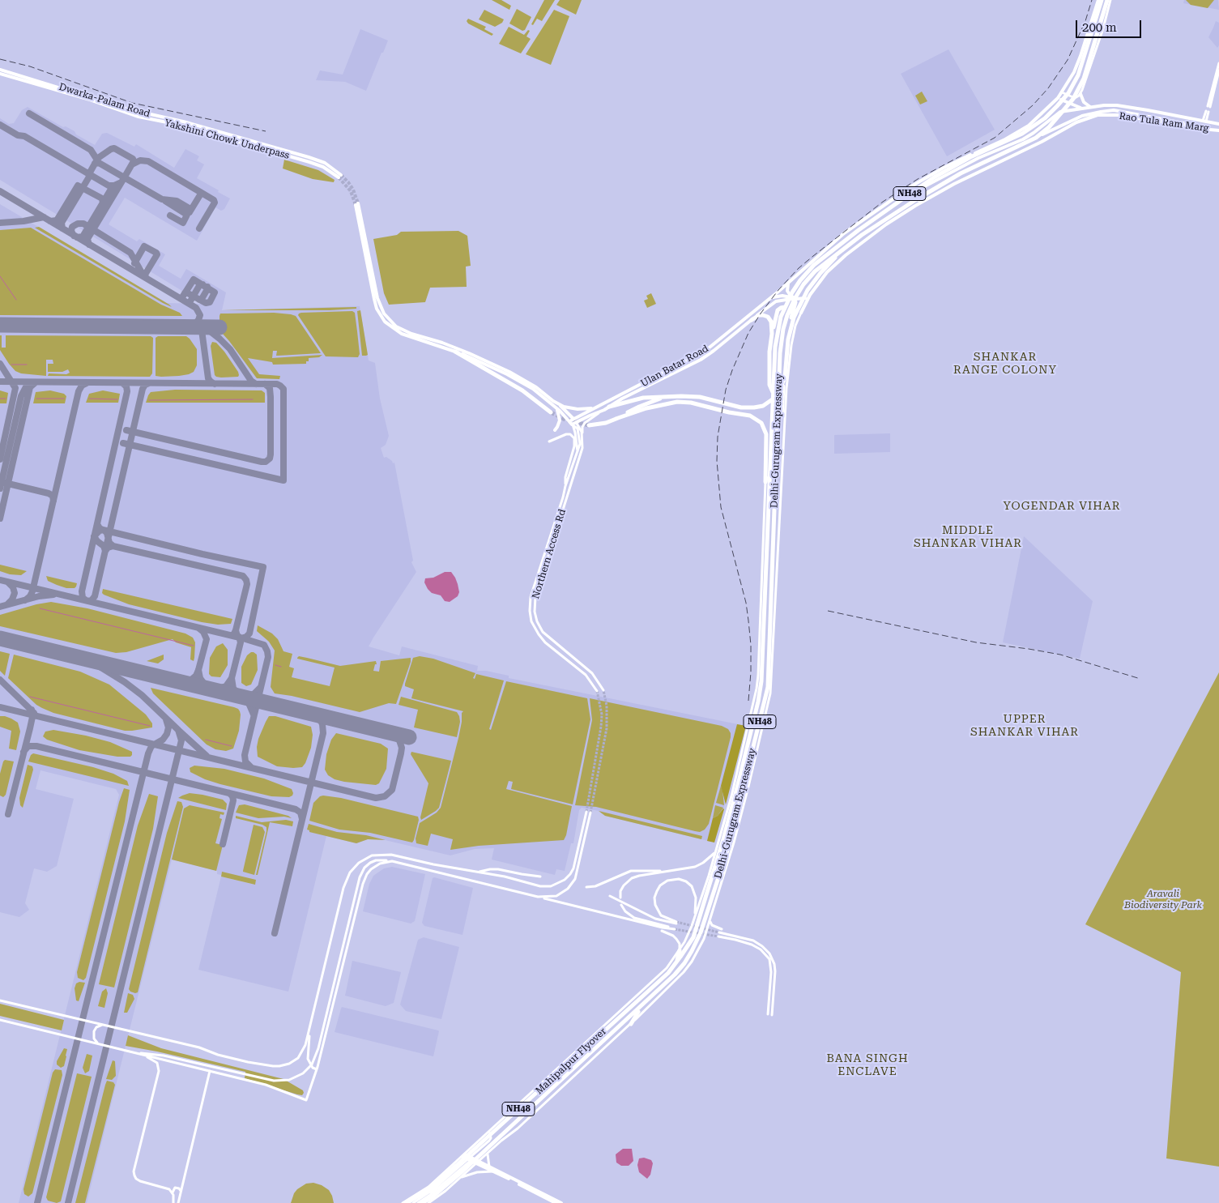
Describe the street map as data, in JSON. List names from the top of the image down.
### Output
{
  "streets": {
    "highway": ["NH48", "Delhi-Gurugram Expressway", "Mahipalpur Flyover"],
    "main road": [
      "Dwarka-Palam Road",
      "Rao Tula Ram Marg",
      "Yakshini Chowk Underpass",
      "Ulan Batar Road",
      "Northern Access Rd"
    ]
  },
  "crossings": [
    ["Dwarka-Palam Road", "Yakshini Chowk Underpass"],
    ["Rao Tula Ram Marg", "Delhi-Gurugram Expressway"],
    ["Ulan Batar Road", "Northern Access Rd"],
    ["Delhi-Gurugram Expressway", "Mahipalpur Flyover"]
  ],
  "districts": [
    "SHANKAR RANGE COLONY",
    "YOGENDAR VIHAR",
    "MIDDLE SHANKAR VIHAR",
    "UPPER SHANKAR VIHAR",
    "BANA SINGH ENCLAVE"
  ],
  "parks": ["Aravali Biodiversity Park"],
  "scale_bar": "200 m"
}
